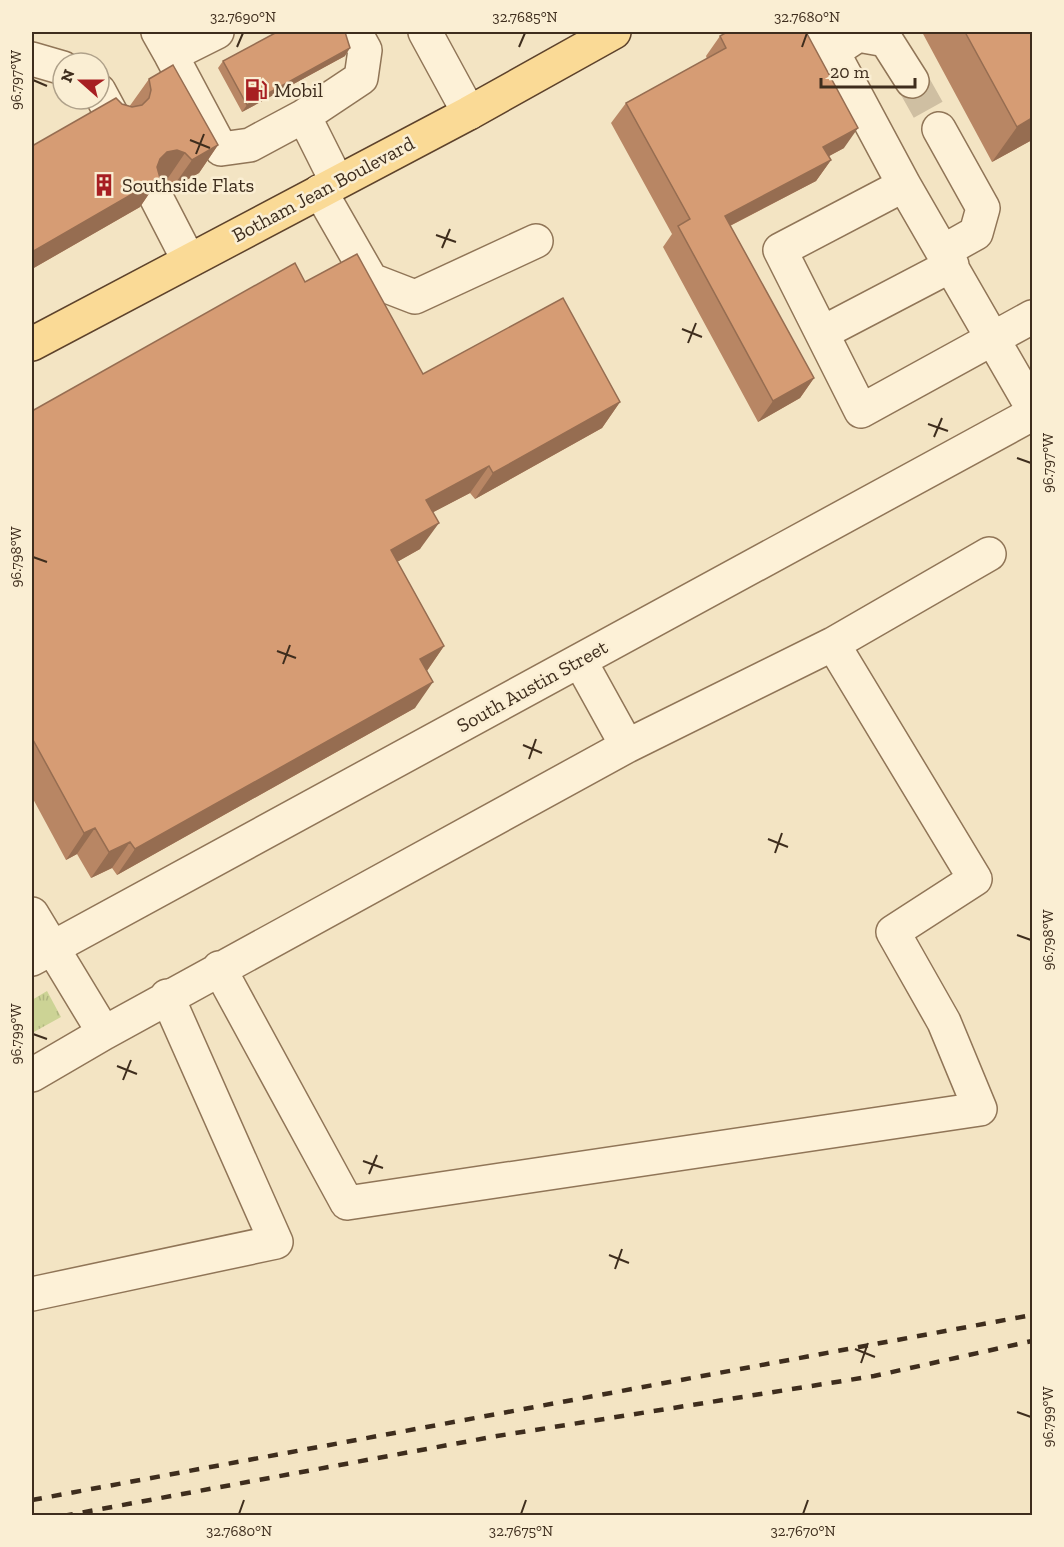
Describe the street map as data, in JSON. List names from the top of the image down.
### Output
{
  "streets": {
    "main road": ["Botham Jean Boulevard"],
    "street": ["South Austin Street"]
  },
  "places": {
    "fuel station": ["Mobil"],
    "building": ["Southside Flats"]
  },
  "scale_bar": "20 m",
  "north": "left",
  "coordinates": [
    "32.7690°N",
    "32.7685°N",
    "32.7680°N",
    "96.797°W",
    "96.798°W",
    "96.799°W",
    "32.7675°N",
    "32.7670°N"
  ]
}
